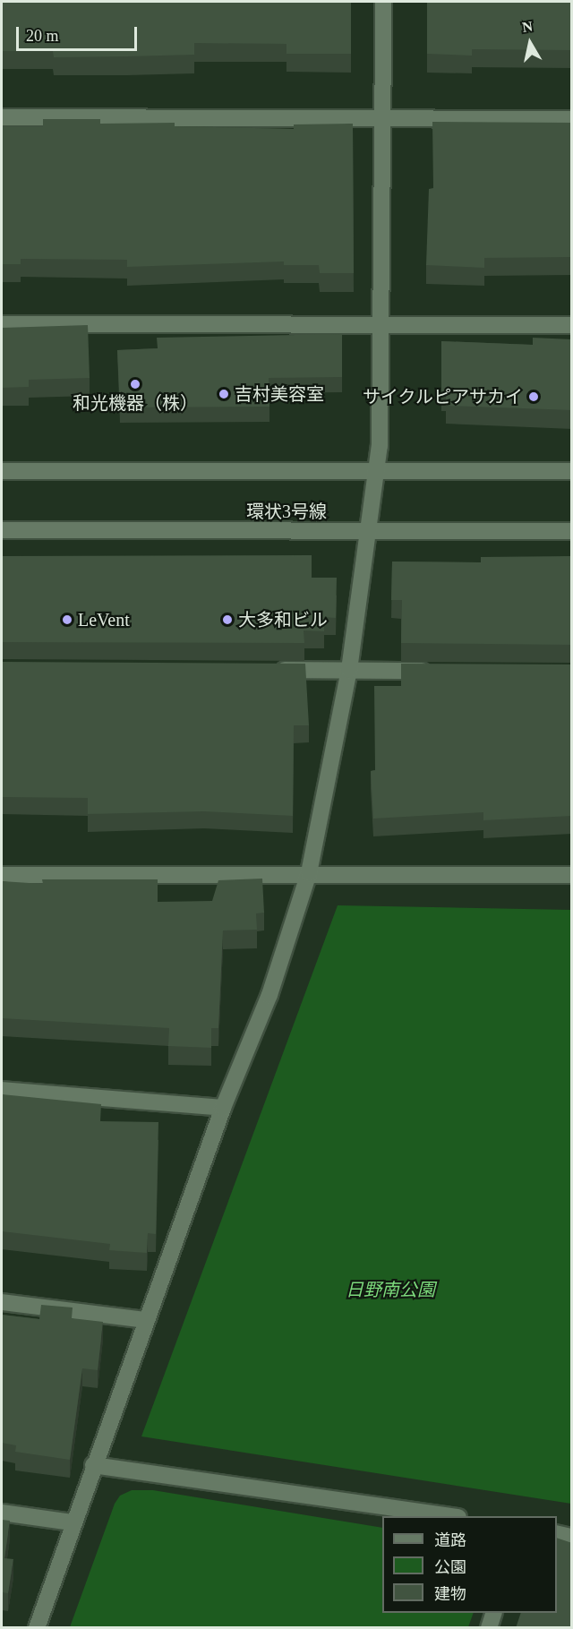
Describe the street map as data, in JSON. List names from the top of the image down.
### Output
{
  "streets": {
    "street": ["環状3号線"]
  },
  "parks": ["日野南公園"],
  "places": [
    "和光機器（株）",
    "吉村美容室",
    "サイクルピアサカイ",
    "LeVent",
    "大多和ビル"
  ],
  "legend": ["道路", "公園", "建物"],
  "scale_bar": "20 m",
  "north": "top"
}
